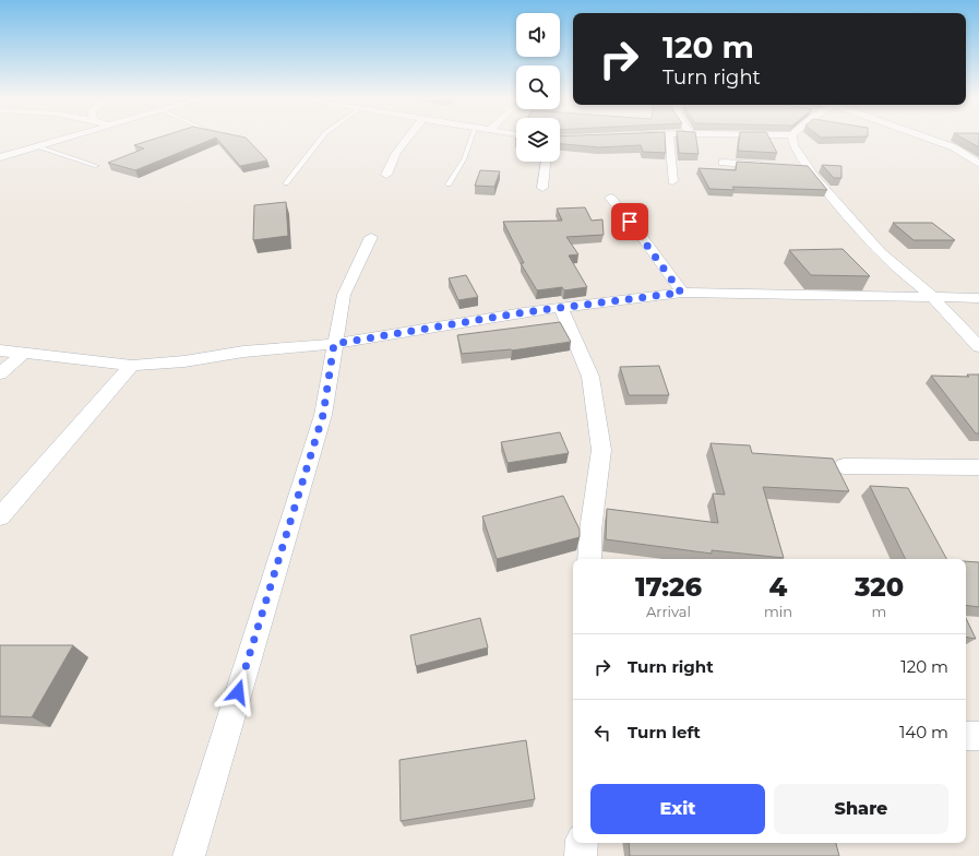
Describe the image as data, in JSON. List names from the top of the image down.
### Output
{
  "page": {
    "turn": ["120 m", "Turn right"],
    "eta": [
      "17:26",
      "Arrival",
      "4",
      "min",
      "320",
      "m"
    ],
    "list": [
      {
        "name": "Turn right",
        "value": "120 m"
      },
      {
        "name": "Turn left",
        "value": "140 m"
      }
    ],
    "buttons": ["Exit", "Share"]
  }
}
